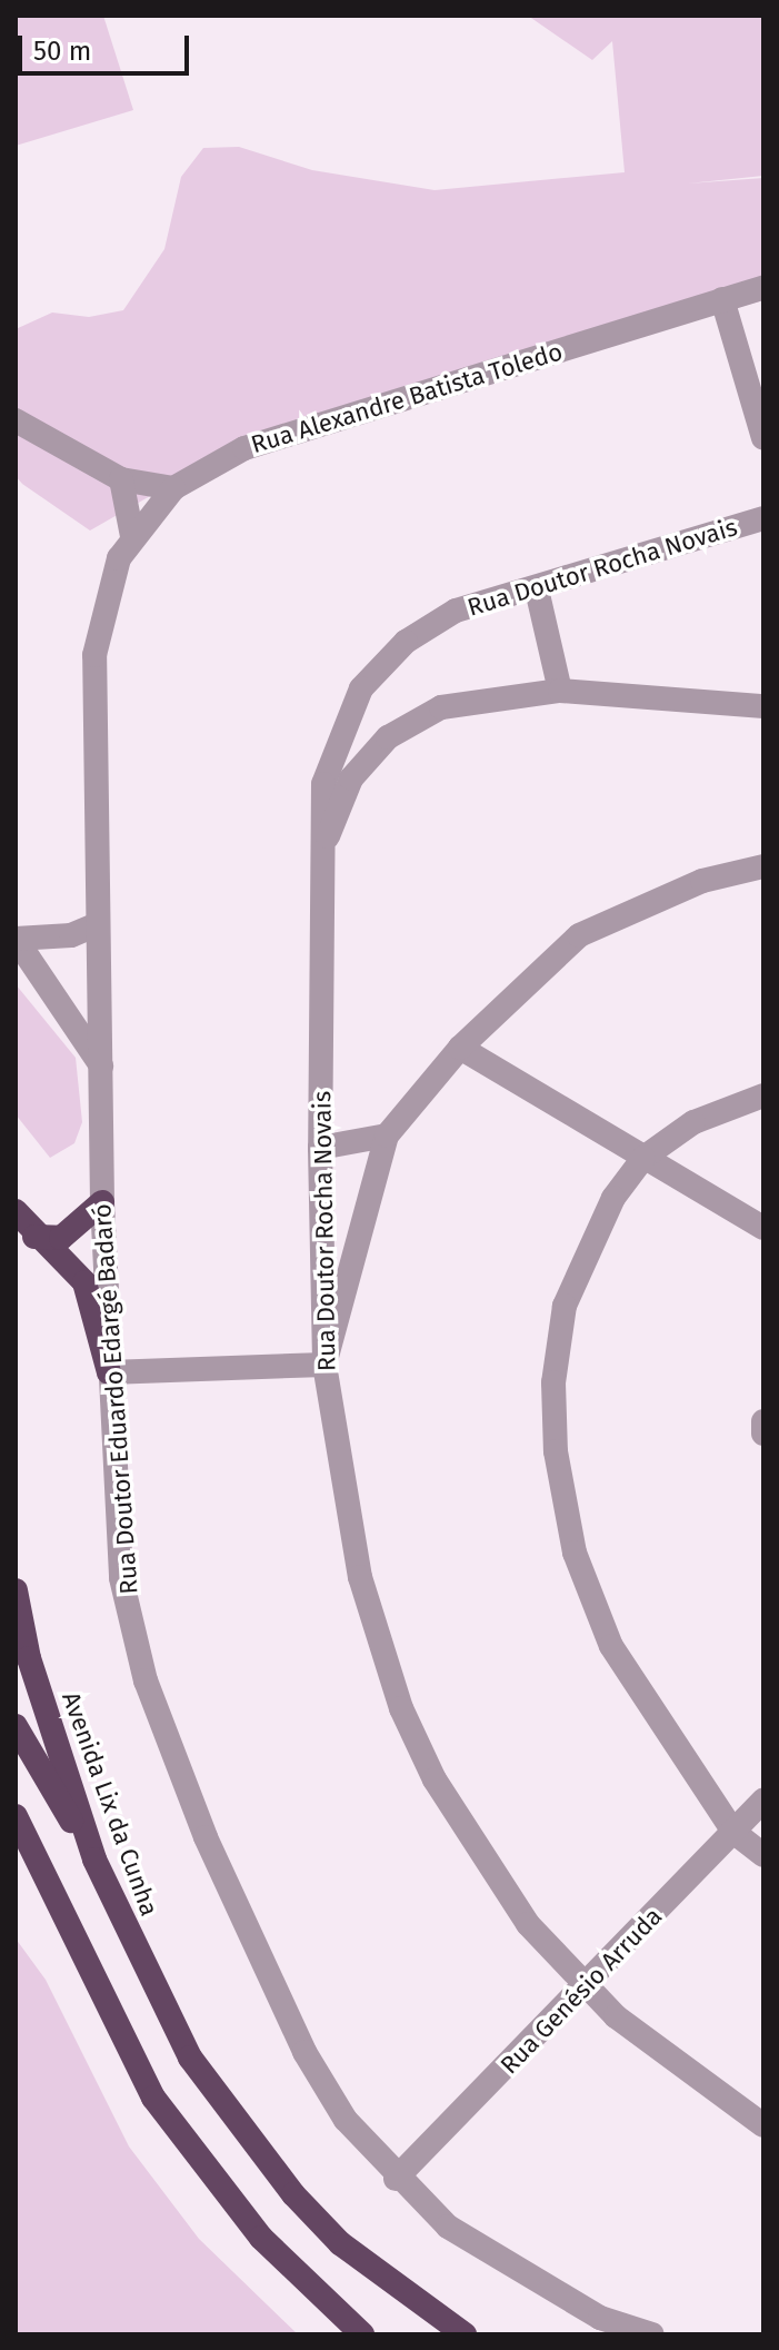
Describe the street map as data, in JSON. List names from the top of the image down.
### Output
{
  "streets": {
    "highway": ["Avenida Lix da Cunha"],
    "street": [
      "Rua Alexandre Batista Toledo",
      "Rua Doutor Rocha Novais",
      "Rua Doutor Eduardo Edargé Badaró",
      "Rua Genésio Arruda"
    ]
  },
  "crossings": [
    ["Rua Alexandre Batista Toledo", "Rua Doutor Eduardo Edargé Badaró"],
    ["Rua Doutor Rocha Novais", "Rua Genésio Arruda"],
    ["Rua Doutor Eduardo Edargé Badaró", "Rua Genésio Arruda"]
  ],
  "scale_bar": "50 m"
}
